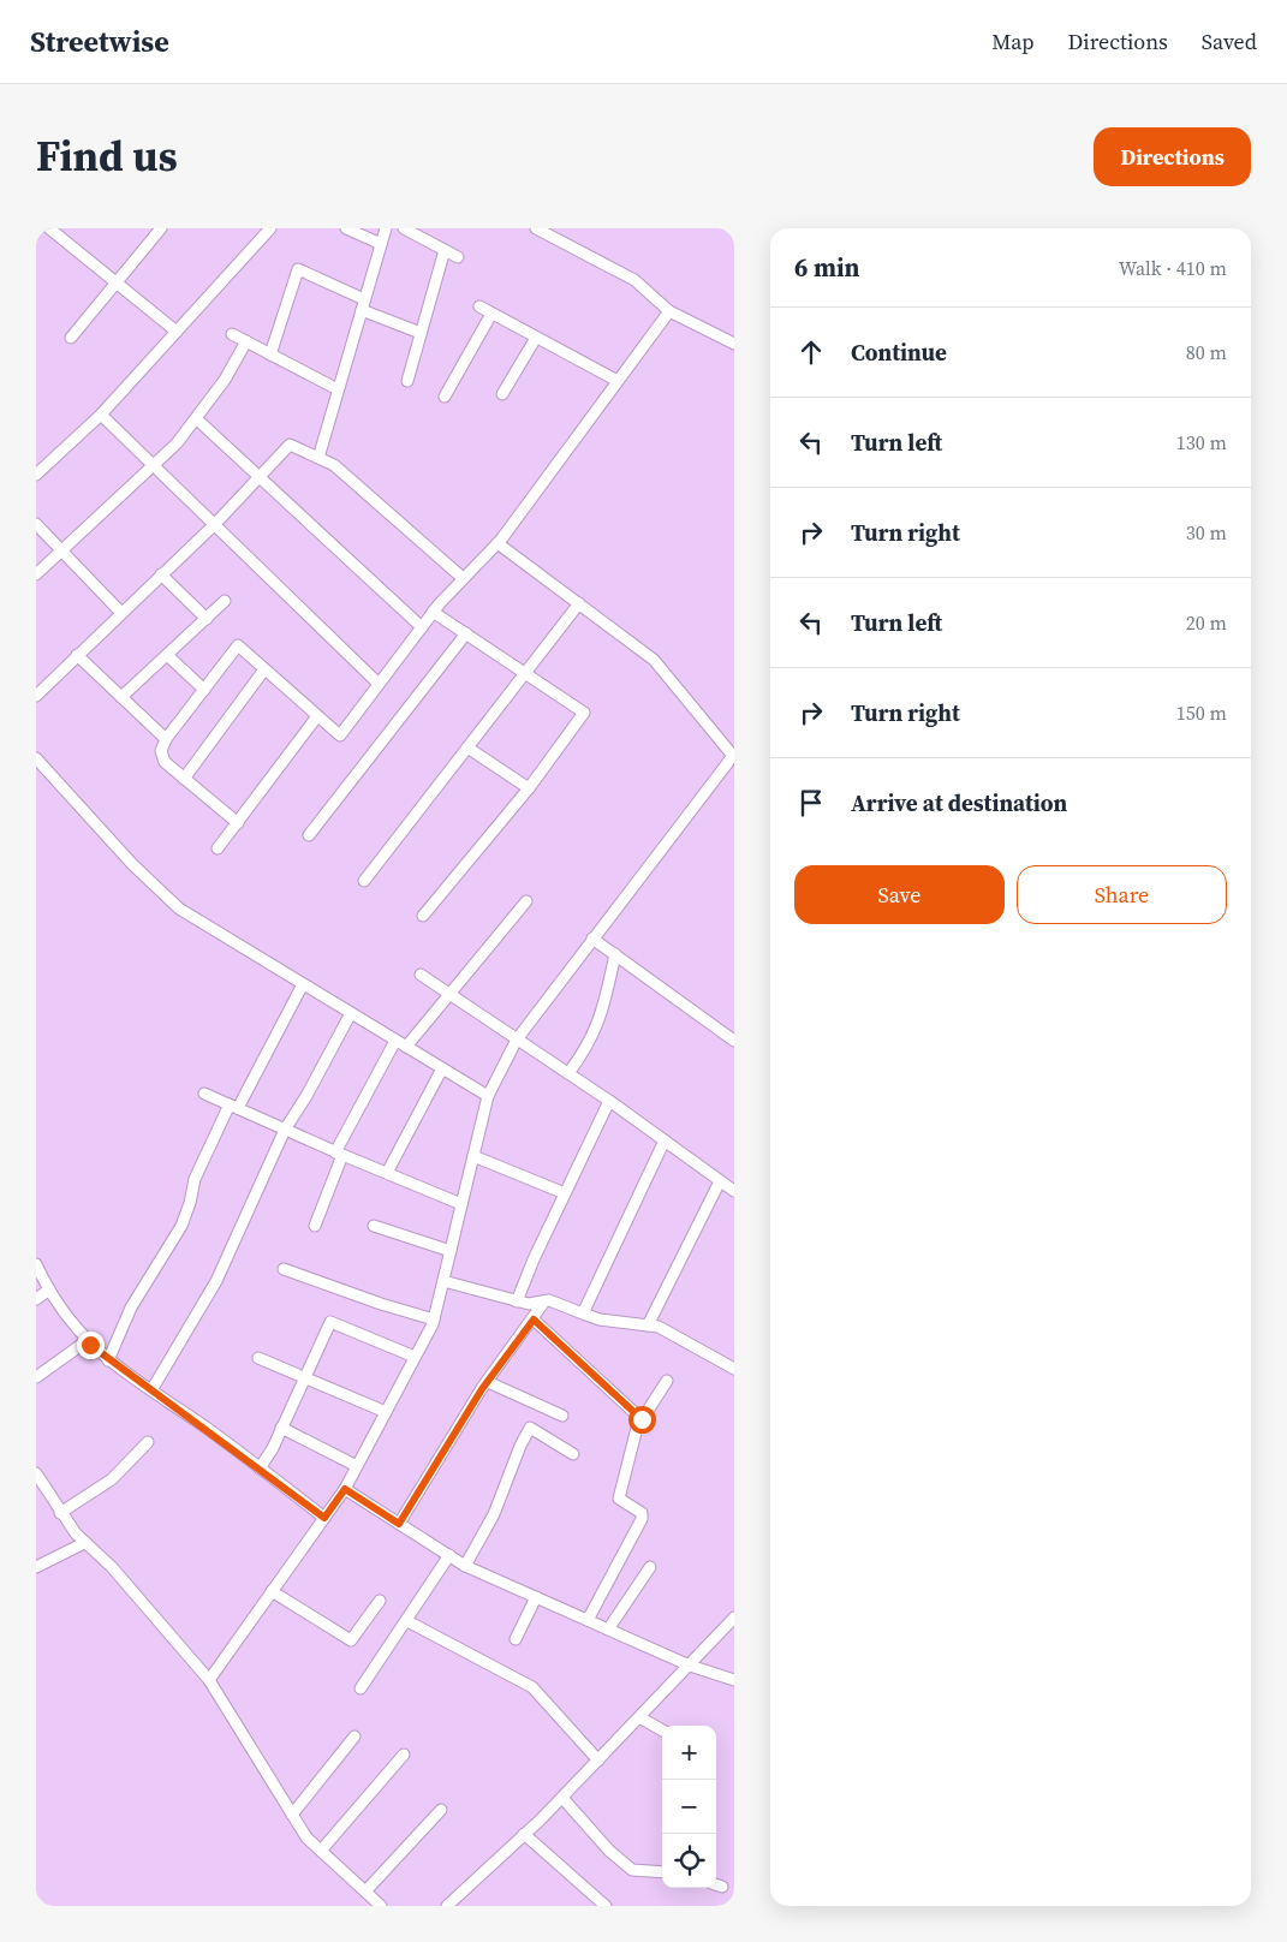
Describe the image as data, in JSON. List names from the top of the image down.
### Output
{
  "page": {
    "header": "Streetwise",
    "nav": ["Map", "Directions", "Saved"],
    "title": "Find us",
    "buttons": [
      "Directions",
      ["Save", "Share"]
    ],
    "heading": ["6 min", "Walk · 410 m"],
    "list": [
      ["Continue", "80 m"],
      ["Turn left", "130 m"],
      ["Turn right", "30 m"],
      ["Turn left", "20 m"],
      ["Turn right", "150 m"],
      "Arrive at destination"
    ],
    "map_buttons": ["+", "−"]
  }
}
